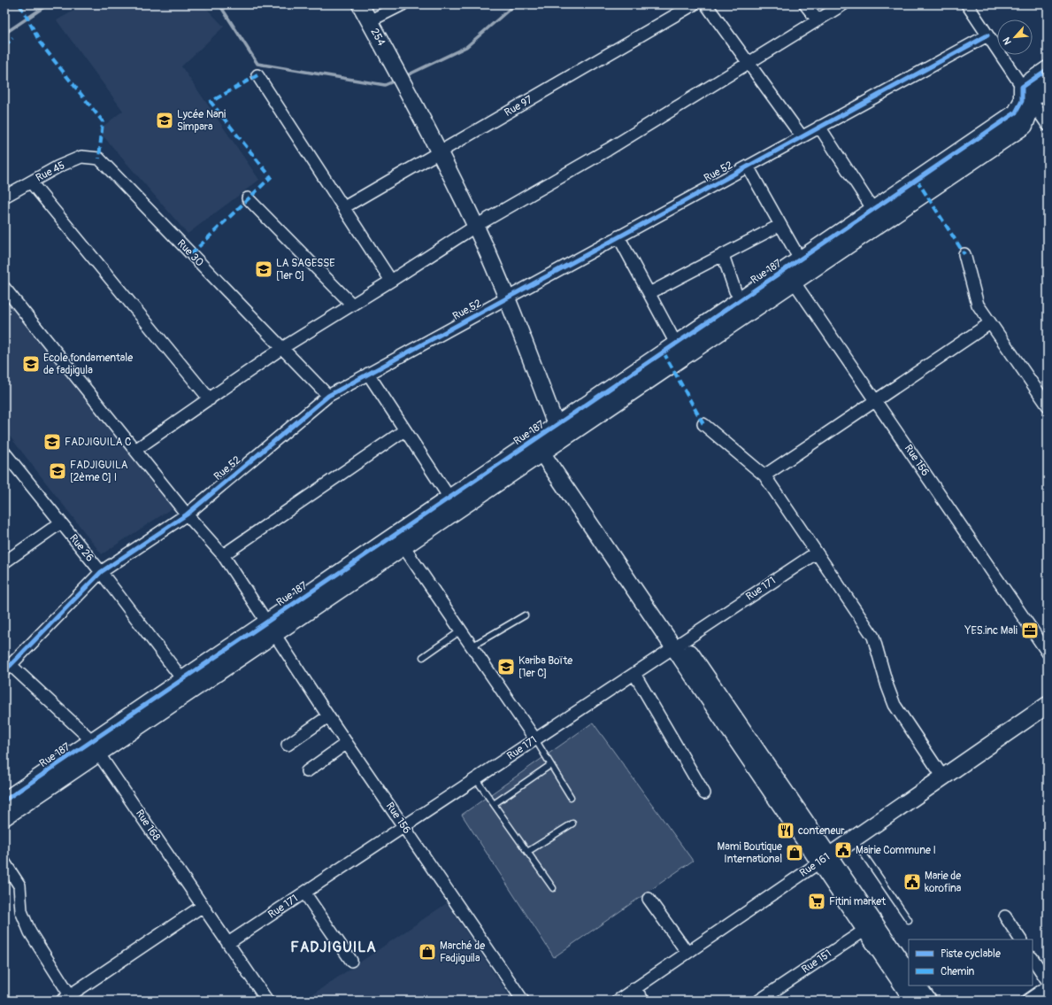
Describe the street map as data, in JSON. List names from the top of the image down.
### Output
{
  "streets": {
    "street": [
      "254",
      "Rue 97",
      "Rue 45",
      "Rue 52",
      "Rue 30",
      "Rue 187",
      "Rue 156",
      "Rue 26",
      "Rue 171",
      "Rue 168",
      "Rue 161",
      "Rue 151"
    ]
  },
  "crossings": [
    ["254", "Rue 97"],
    ["254", "Rue 52"],
    ["254", "Rue 187"],
    ["254", "Rue 171"],
    ["254", "Rue 161"],
    ["254", "Rue 151"],
    ["Rue 45", "Rue 30"],
    ["Rue 52", "Rue 30"],
    ["Rue 52", "Rue 156"],
    ["Rue 52", "Rue 26"],
    ["Rue 52", "Rue 168"],
    ["Rue 187", "Rue 156"],
    ["Rue 187", "Rue 26"],
    ["Rue 187", "Rue 168"],
    ["Rue 156", "Rue 171"],
    ["Rue 171", "Rue 168"]
  ],
  "districts": ["FADJIGUILA"],
  "places": {
    "school or university": [
      "Lycée Nani Simpara",
      "LA SAGESSE [1er C]",
      "Ecole fondamentale de fadjigula",
      "FADJIGUILA C",
      "FADJIGUILA [2ème C] I",
      "Kariba Boïte [1er C]"
    ],
    "office": ["YES.inc Mali"],
    "restaurant": ["conteneur"],
    "public building": ["Mairie Commune I", "Marie de korofina"],
    "shop": ["Mami Boutique International", "Marché de Fadjiguila"],
    "supermarket": ["Fitini market"]
  },
  "legend": ["Piste cyclable", "Chemin"],
  "north": "bottom left"
}
